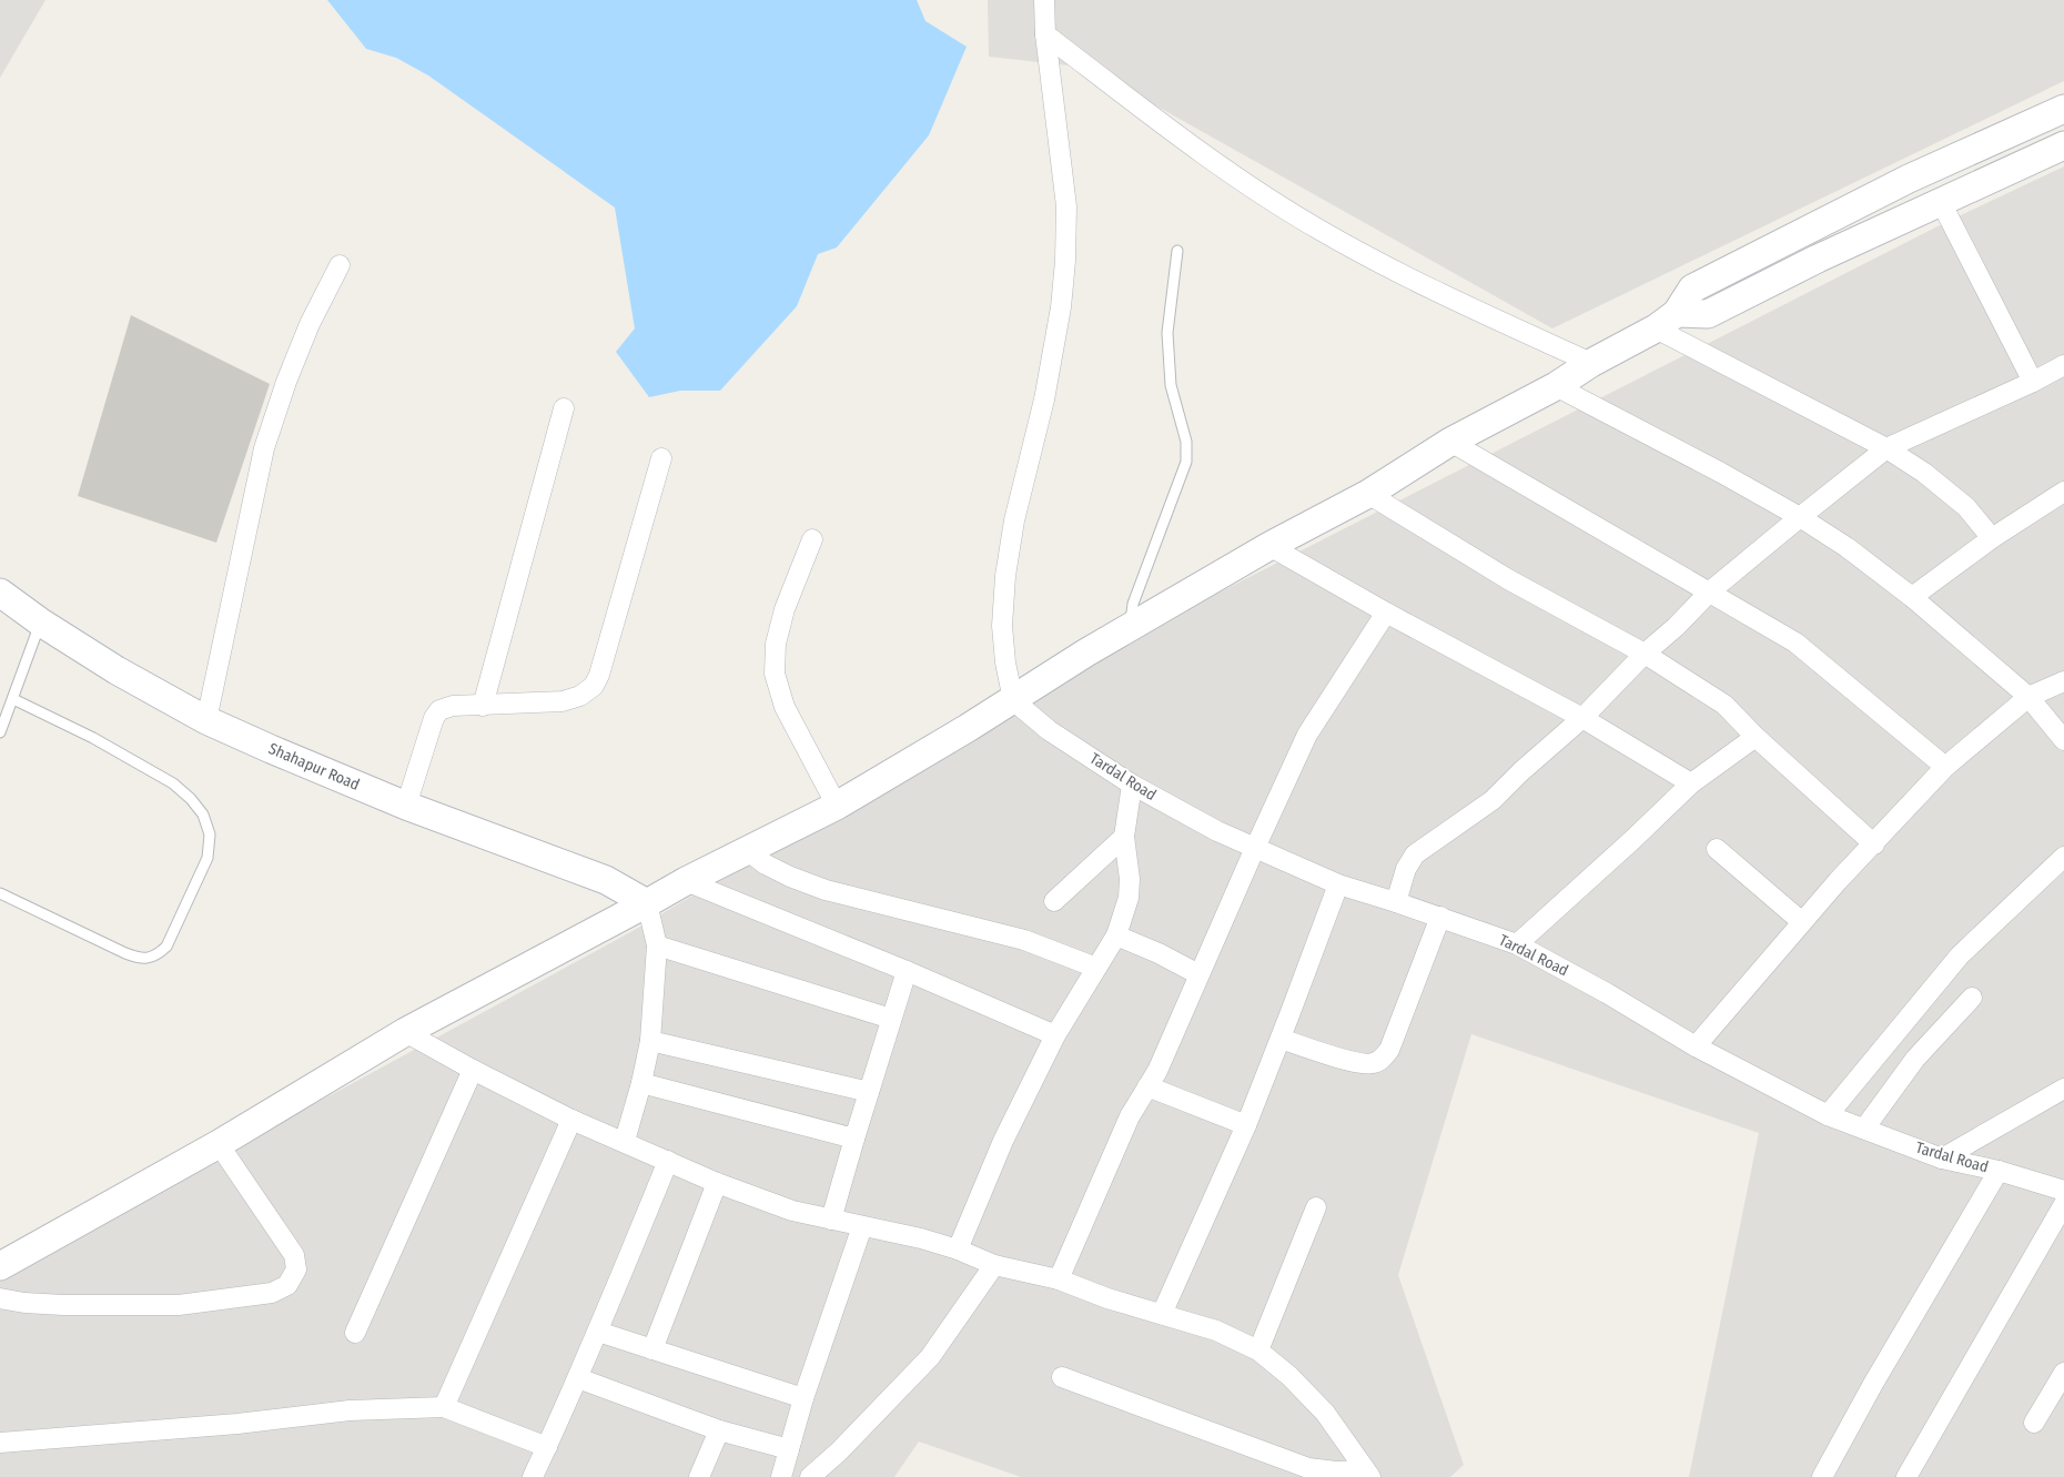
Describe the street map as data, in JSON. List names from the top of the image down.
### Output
{
  "streets": {
    "main road": ["Shahapur Road"],
    "street": ["Tardal Road"]
  }
}
